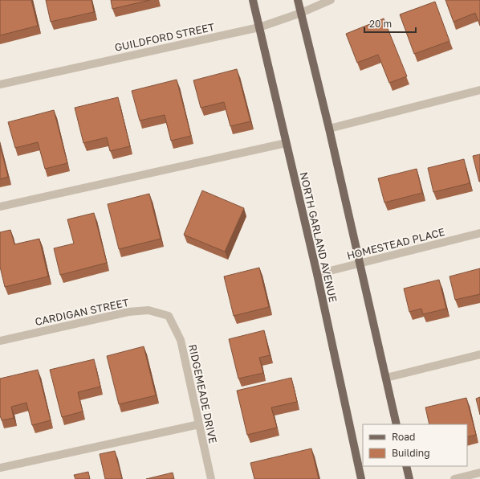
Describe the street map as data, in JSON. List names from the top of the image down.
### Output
{
  "streets": {
    "main road": ["NORTH GARLAND AVENUE"],
    "street": [
      "GUILDFORD STREET",
      "HOMESTEAD PLACE",
      "CARDIGAN STREET",
      "RIDGEMEADE DRIVE"
    ]
  },
  "crossings": [
    ["GUILDFORD STREET", "NORTH GARLAND AVENUE"],
    ["NORTH GARLAND AVENUE", "HOMESTEAD PLACE"],
    ["CARDIGAN STREET", "RIDGEMEADE DRIVE"]
  ],
  "legend": ["Road", "Building"],
  "scale_bar": "20 m"
}
